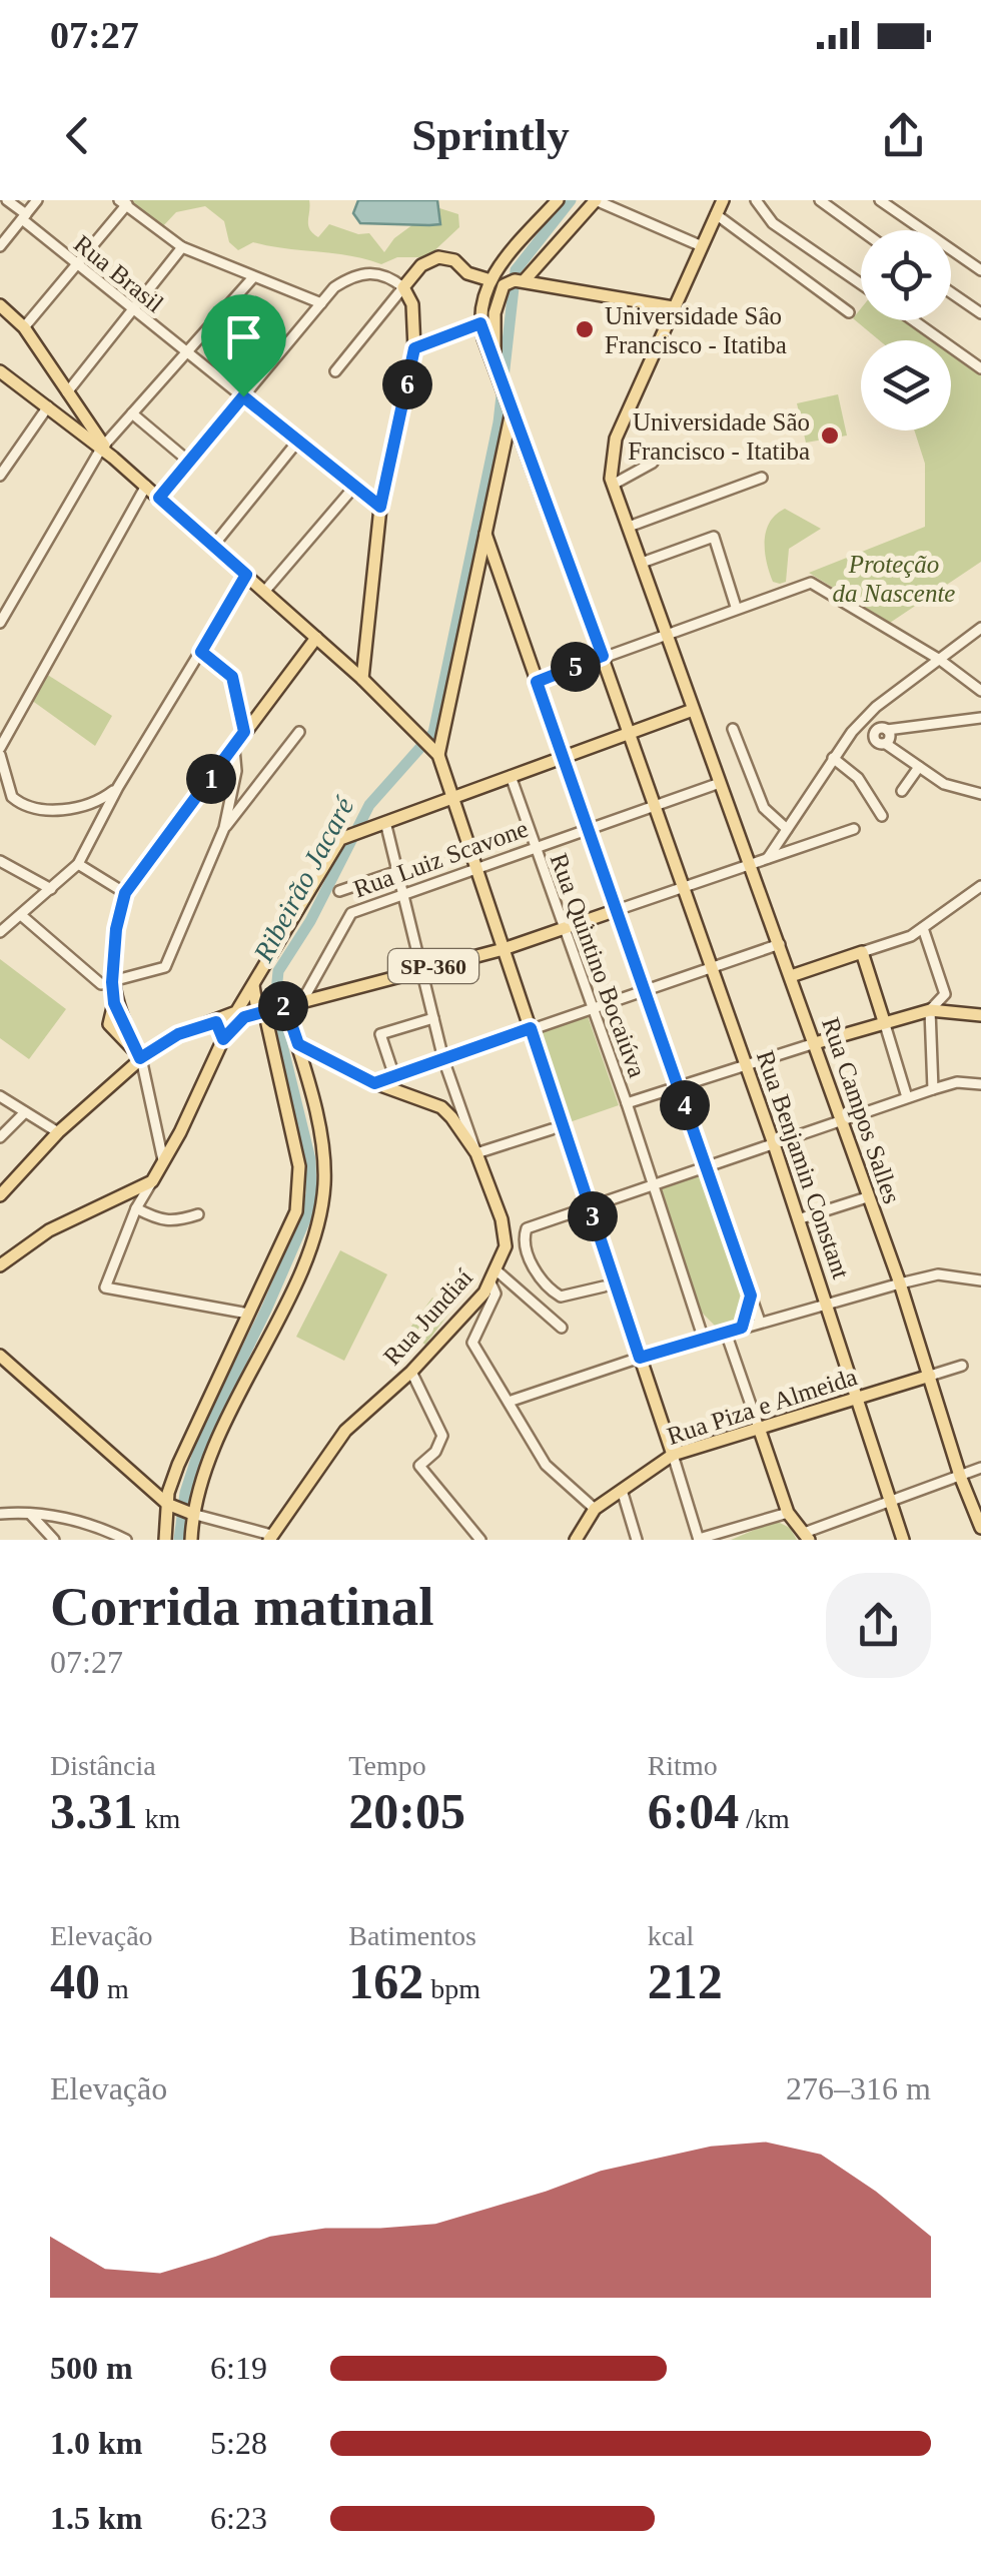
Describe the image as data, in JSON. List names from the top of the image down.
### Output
{
  "streets": {
    "main road": [
      "SP-360",
      "Rua Campos Salles",
      "Rua Benjamin Constant",
      "Rua Jundiaí",
      "Rua Piza e Almeida"
    ],
    "street": ["Rua Brasil", "Rua Luiz Scavone", "Rua Quintino Bocaiúva"]
  },
  "crossings": [
    ["Rua Luiz Scavone", "Rua Quintino Bocaiúva"],
    ["Rua Luiz Scavone", "SP-360"],
    ["Rua Luiz Scavone", "Rua Campos Salles"],
    ["Rua Luiz Scavone", "Rua Benjamin Constant"],
    ["Rua Quintino Bocaiúva", "SP-360"],
    ["Rua Campos Salles", "Rua Piza e Almeida"],
    ["Rua Benjamin Constant", "Rua Piza e Almeida"]
  ],
  "water": ["Ribeirão Jacaré"],
  "parks": ["Proteção da Nascente"],
  "places": ["Universidade Sâo Francisco - Itatiba", "Universidade São Francisco - Itatiba"],
  "page": {
    "status": "07:27",
    "header": "Sprintly",
    "pins": [
      "6",
      "5",
      "1",
      "2",
      "4",
      "3"
    ],
    "heading": ["Corrida matinal", "07:27"],
    "stats": [
      ["Distância", "3.31 km"],
      ["Tempo", "20:05"],
      ["Ritmo", "6:04 /km"],
      ["Elevação", "40 m"],
      ["Batimentos", "162 bpm"],
      ["kcal", "212"]
    ],
    "chart": ["Elevação", "276–316 m"],
    "list": [
      {
        "name": "500 m",
        "note": "6:19"
      },
      {
        "name": "1.0 km",
        "note": "5:28"
      },
      {
        "name": "1.5 km",
        "note": "6:23"
      }
    ]
  }
}
